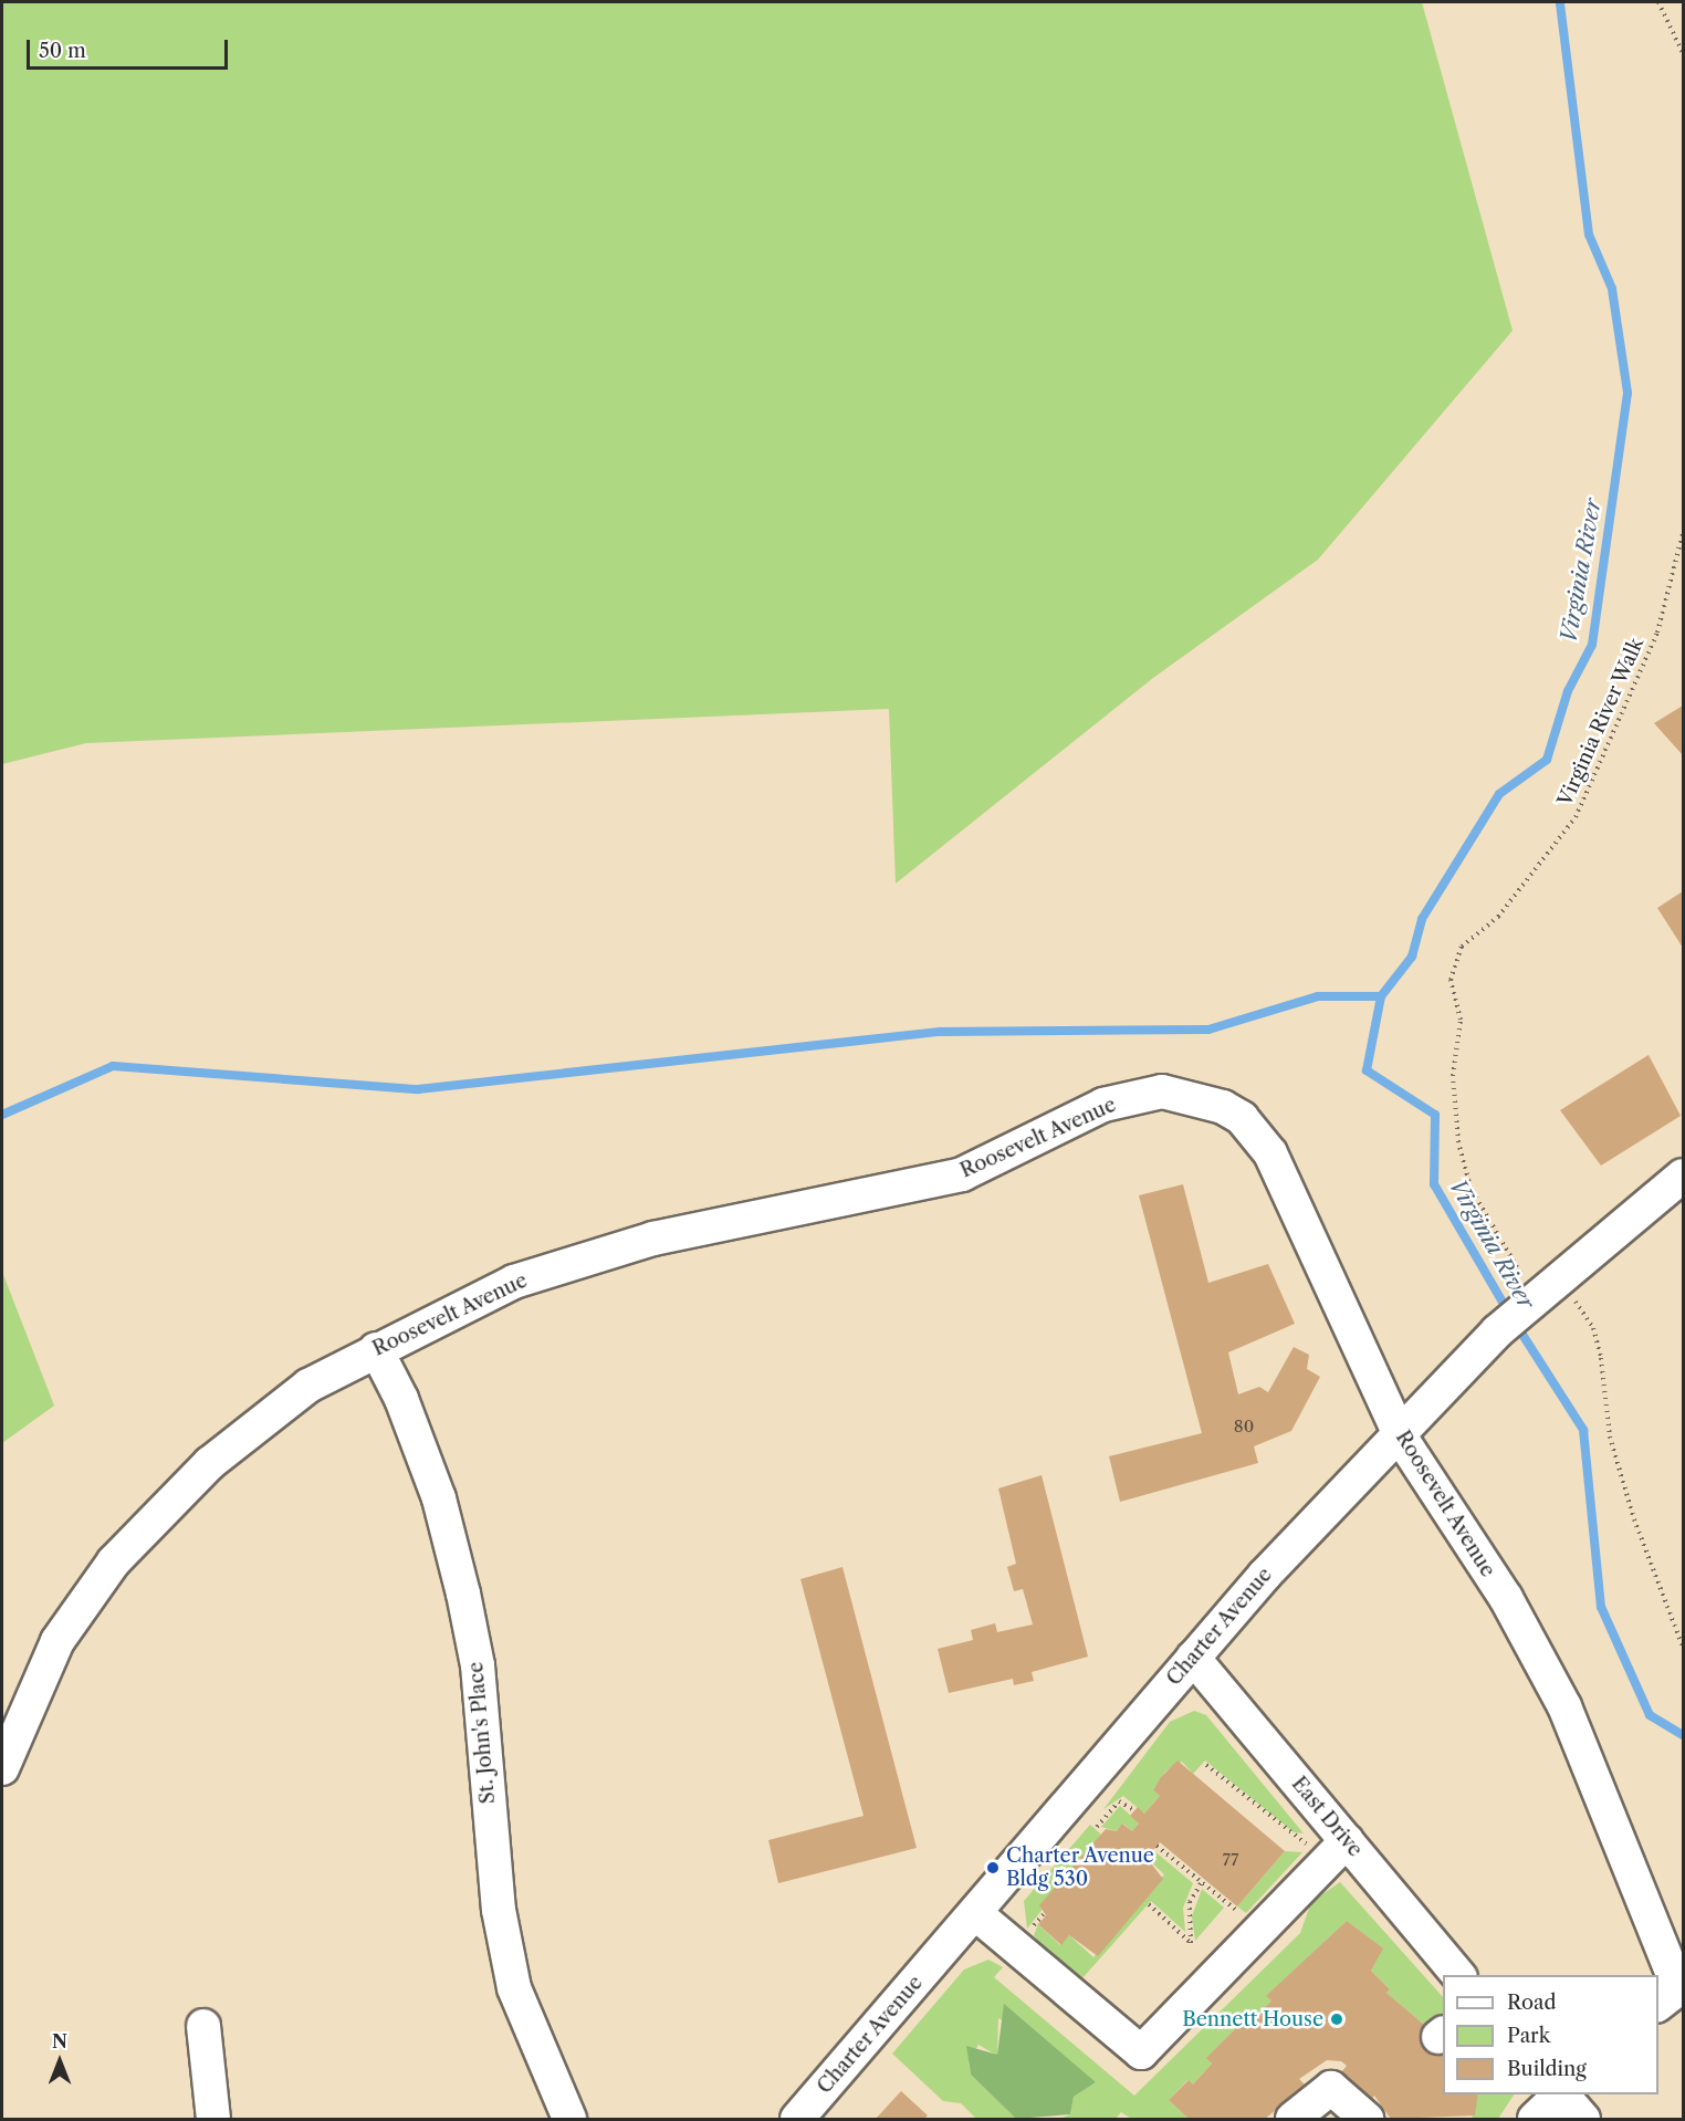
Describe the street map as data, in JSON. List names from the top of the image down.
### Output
{
  "streets": {
    "street": [
      "Roosevelt Avenue",
      "Charter Avenue",
      "St. John's Place",
      "East Drive"
    ],
    "path": ["Virginia River Walk"]
  },
  "crossings": [
    ["Virginia River Walk", "Charter Avenue"],
    ["Roosevelt Avenue", "Charter Avenue"],
    ["Roosevelt Avenue", "St. John's Place"],
    ["Charter Avenue", "East Drive"]
  ],
  "water": ["Virginia River"],
  "places": ["Charter Avenue Bldg 530", "Bennett House"],
  "house_numbers": ["80", "77"],
  "legend": ["Road", "Park", "Building"],
  "scale_bar": "50 m",
  "north": "top"
}
